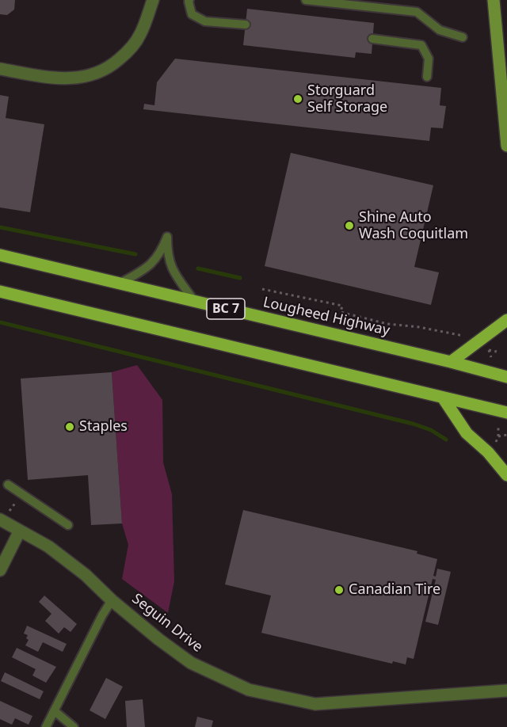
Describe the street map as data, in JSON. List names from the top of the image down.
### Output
{
  "streets": {
    "main road": ["BC 7", "Lougheed Highway"],
    "street": ["Seguin Drive"]
  },
  "places": [
    "Storguard Self Storage",
    "Shine Auto Wash Coquitlam",
    "Staples",
    "Canadian Tire"
  ]
}
